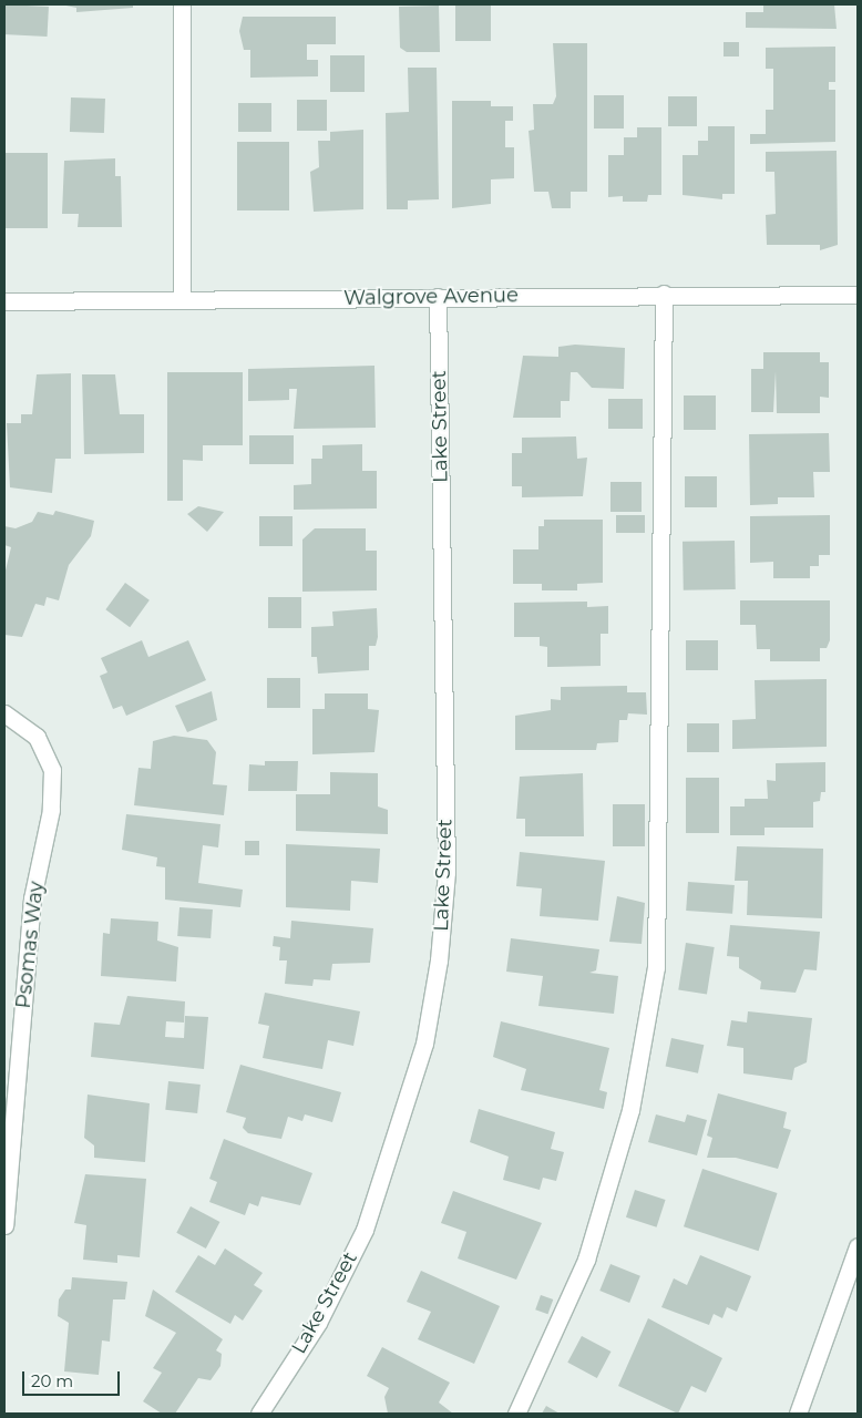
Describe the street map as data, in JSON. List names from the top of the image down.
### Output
{
  "streets": {
    "street": ["Walgrove Avenue", "Lake Street", "Psomas Way"]
  },
  "crossings": [
    ["Walgrove Avenue", "Lake Street"]
  ],
  "scale_bar": "20 m"
}
